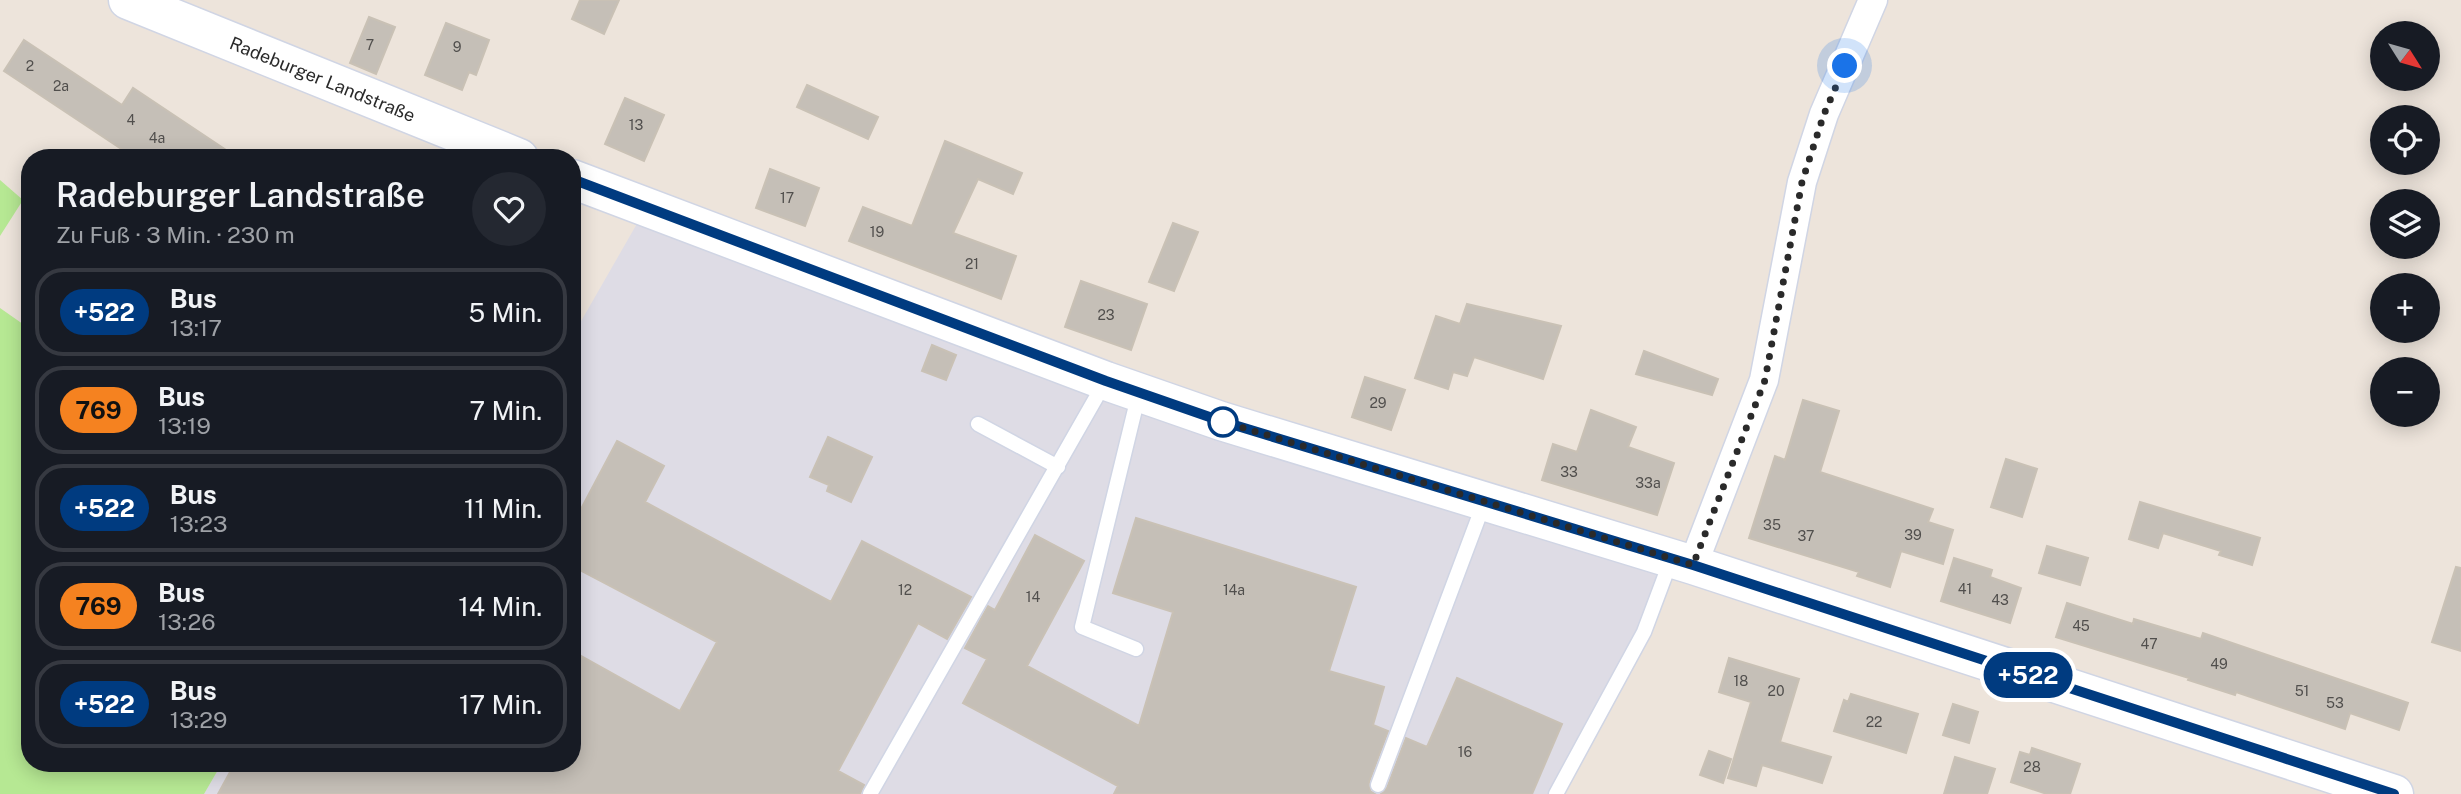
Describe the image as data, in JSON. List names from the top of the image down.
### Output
{
  "streets": {
    "street": ["Radeburger Landstraße"]
  },
  "lines": ["bus line +522"],
  "house_numbers": [
    "7",
    "9",
    "2",
    "2a",
    "4",
    "13",
    "4a",
    "17",
    "19",
    "21",
    "23",
    "29",
    "33",
    "33a",
    "35",
    "39",
    "37",
    "41",
    "12",
    "14a",
    "14",
    "43",
    "45",
    "47",
    "49",
    "18",
    "20",
    "51",
    "53",
    "22",
    "16",
    "28"
  ],
  "north": "bottom right",
  "page": {
    "on_map": "+522",
    "map_buttons": ["+", "−"],
    "heading": ["Radeburger Landstraße", "Zu Fuß · 3 Min. · 230 m"],
    "list": [
      {
        "mark": "+522",
        "name": "Bus",
        "note": "13:17",
        "value": "5 Min."
      },
      {
        "mark": "769",
        "name": "Bus",
        "note": "13:19",
        "value": "7 Min."
      },
      {
        "mark": "+522",
        "name": "Bus",
        "note": "13:23",
        "value": "11 Min."
      },
      {
        "mark": "769",
        "name": "Bus",
        "note": "13:26",
        "value": "14 Min."
      },
      {
        "mark": "+522",
        "name": "Bus",
        "note": "13:29",
        "value": "17 Min."
      }
    ]
  }
}
